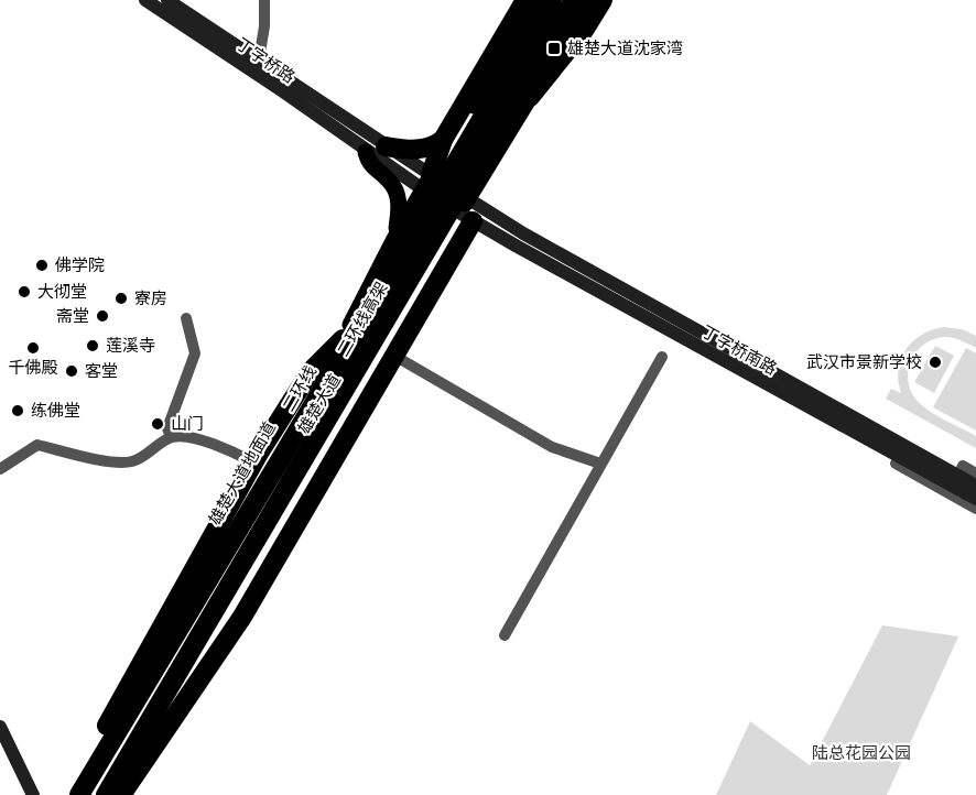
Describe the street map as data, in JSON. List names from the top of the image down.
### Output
{
  "streets": {
    "highway": ["二环线高架", "二环线"],
    "main road": [
      "丁字桥路",
      "丁字桥南路",
      "雄楚大道",
      "雄楚大道地面道"
    ]
  },
  "crossings": [
    ["二环线高架", "雄楚大道"],
    ["丁字桥南路", "雄楚大道"],
    ["二环线", "雄楚大道地面道"]
  ],
  "parks": ["陆总花园公园"],
  "places": {
    "transit": ["雄楚大道沈家湾"],
    "other": [
      "佛学院",
      "大彻堂",
      "寮房",
      "斋堂",
      "莲溪寺",
      "千佛殿",
      "武汉市景新学校",
      "客堂",
      "练佛堂",
      "山门"
    ]
  }
}
